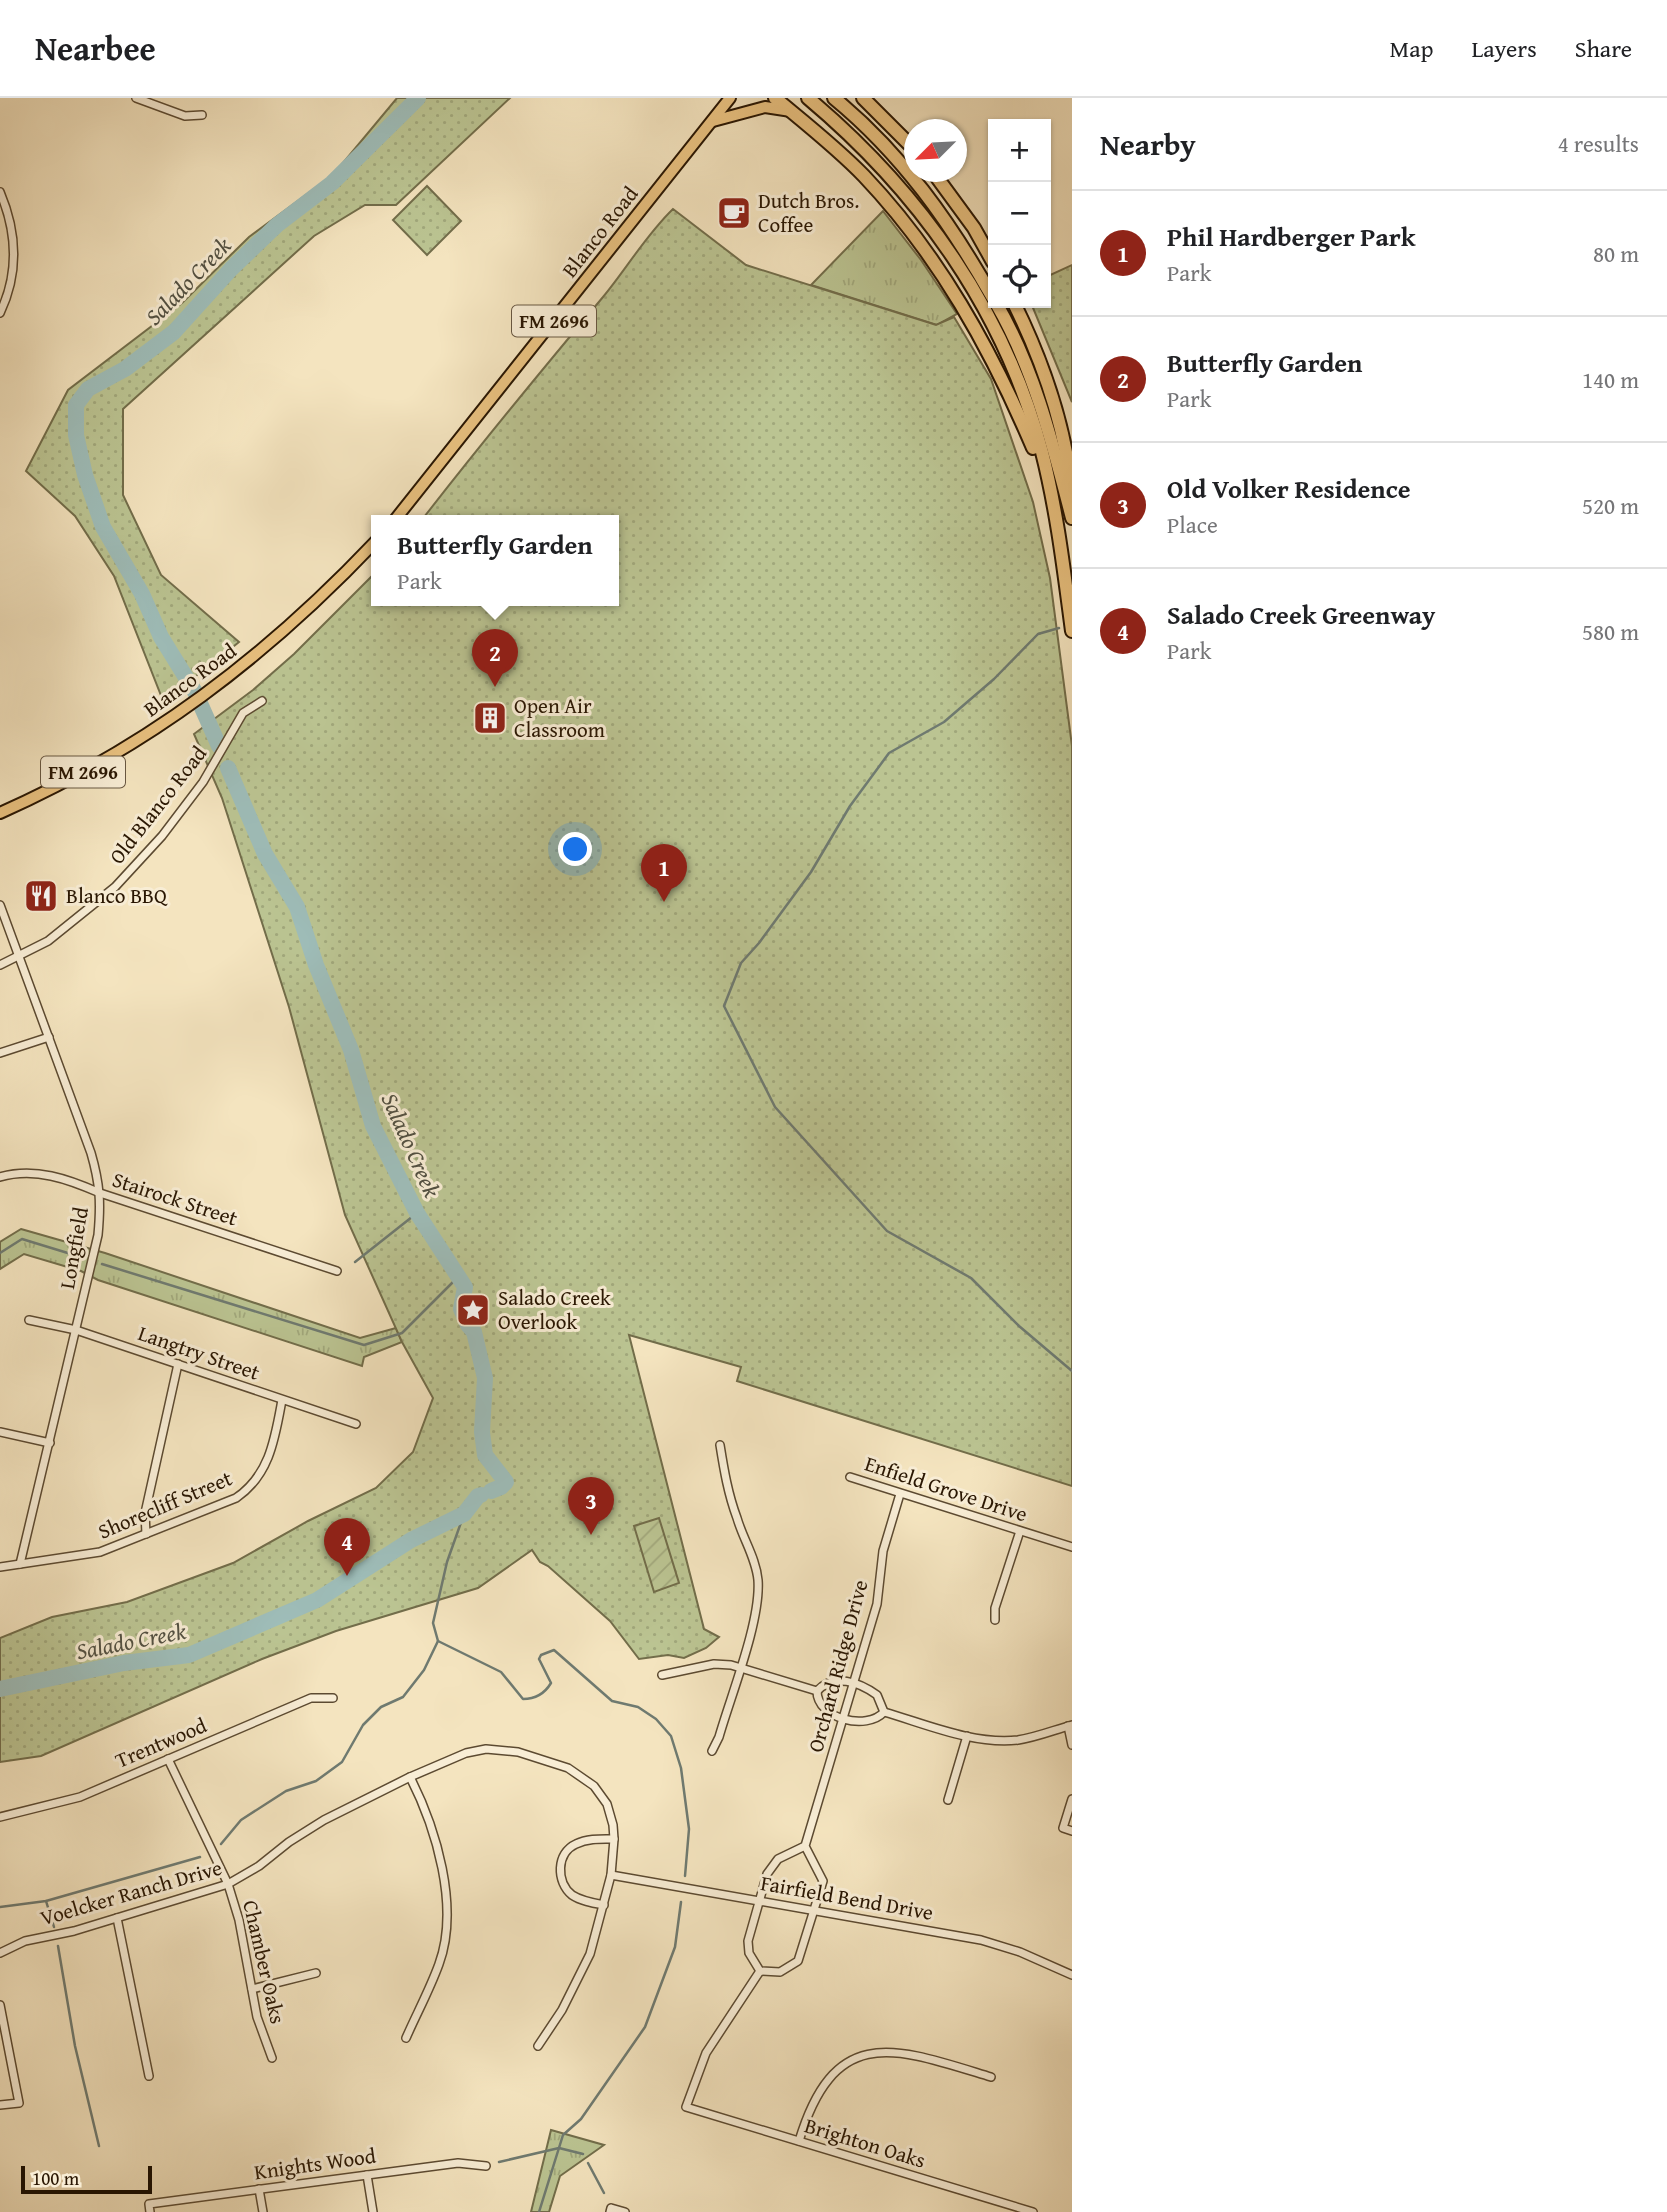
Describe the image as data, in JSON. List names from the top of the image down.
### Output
{
  "streets": {
    "main road": ["Blanco Road", "FM 2696"],
    "street": [
      "Old Blanco Road",
      "Stairock Street",
      "Longfield",
      "Langtry Street",
      "Enfield Grove Drive",
      "Shorecliff Street",
      "Orchard Ridge Drive",
      "Trentwood",
      "Voelcker Ranch Drive",
      "Fairfield Bend Drive",
      "Chamber Oaks",
      "Brighton Oaks",
      "Knights Wood"
    ]
  },
  "crossings": [
    ["Old Blanco Road", "Longfield"],
    ["Stairock Street", "Longfield"],
    ["Longfield", "Langtry Street"],
    ["Longfield", "Shorecliff Street"],
    ["Langtry Street", "Shorecliff Street"],
    ["Enfield Grove Drive", "Orchard Ridge Drive"],
    ["Trentwood", "Chamber Oaks"],
    ["Voelcker Ranch Drive", "Fairfield Bend Drive"],
    ["Voelcker Ranch Drive", "Chamber Oaks"]
  ],
  "water": ["Salado Creek"],
  "places": {
    "cafe": ["Dutch Bros. Coffee"],
    "building": ["Open Air Classroom"],
    "restaurant": ["Blanco BBQ"],
    "place": ["Salado Creek Overlook"]
  },
  "scale_bar": "100 m",
  "north": "bottom left",
  "page": {
    "header": "Nearbee",
    "nav": ["Map", "Layers", "Share"],
    "heading": ["Nearby", "4 results"],
    "map_buttons": ["+", "−"],
    "list": [
      {
        "mark": "1",
        "name": "Phil Hardberger Park",
        "note": "Park",
        "value": "80 m"
      },
      {
        "mark": "2",
        "name": "Butterfly Garden",
        "note": "Park",
        "value": "140 m"
      },
      {
        "mark": "3",
        "name": "Old Volker Residence",
        "note": "Place",
        "value": "520 m"
      },
      {
        "mark": "4",
        "name": "Salado Creek Greenway",
        "note": "Park",
        "value": "580 m"
      }
    ],
    "popup": ["Butterfly Garden", "Park"],
    "pins": [
      "2",
      "1",
      "3",
      "4"
    ],
    "scale": "100 m"
  }
}
